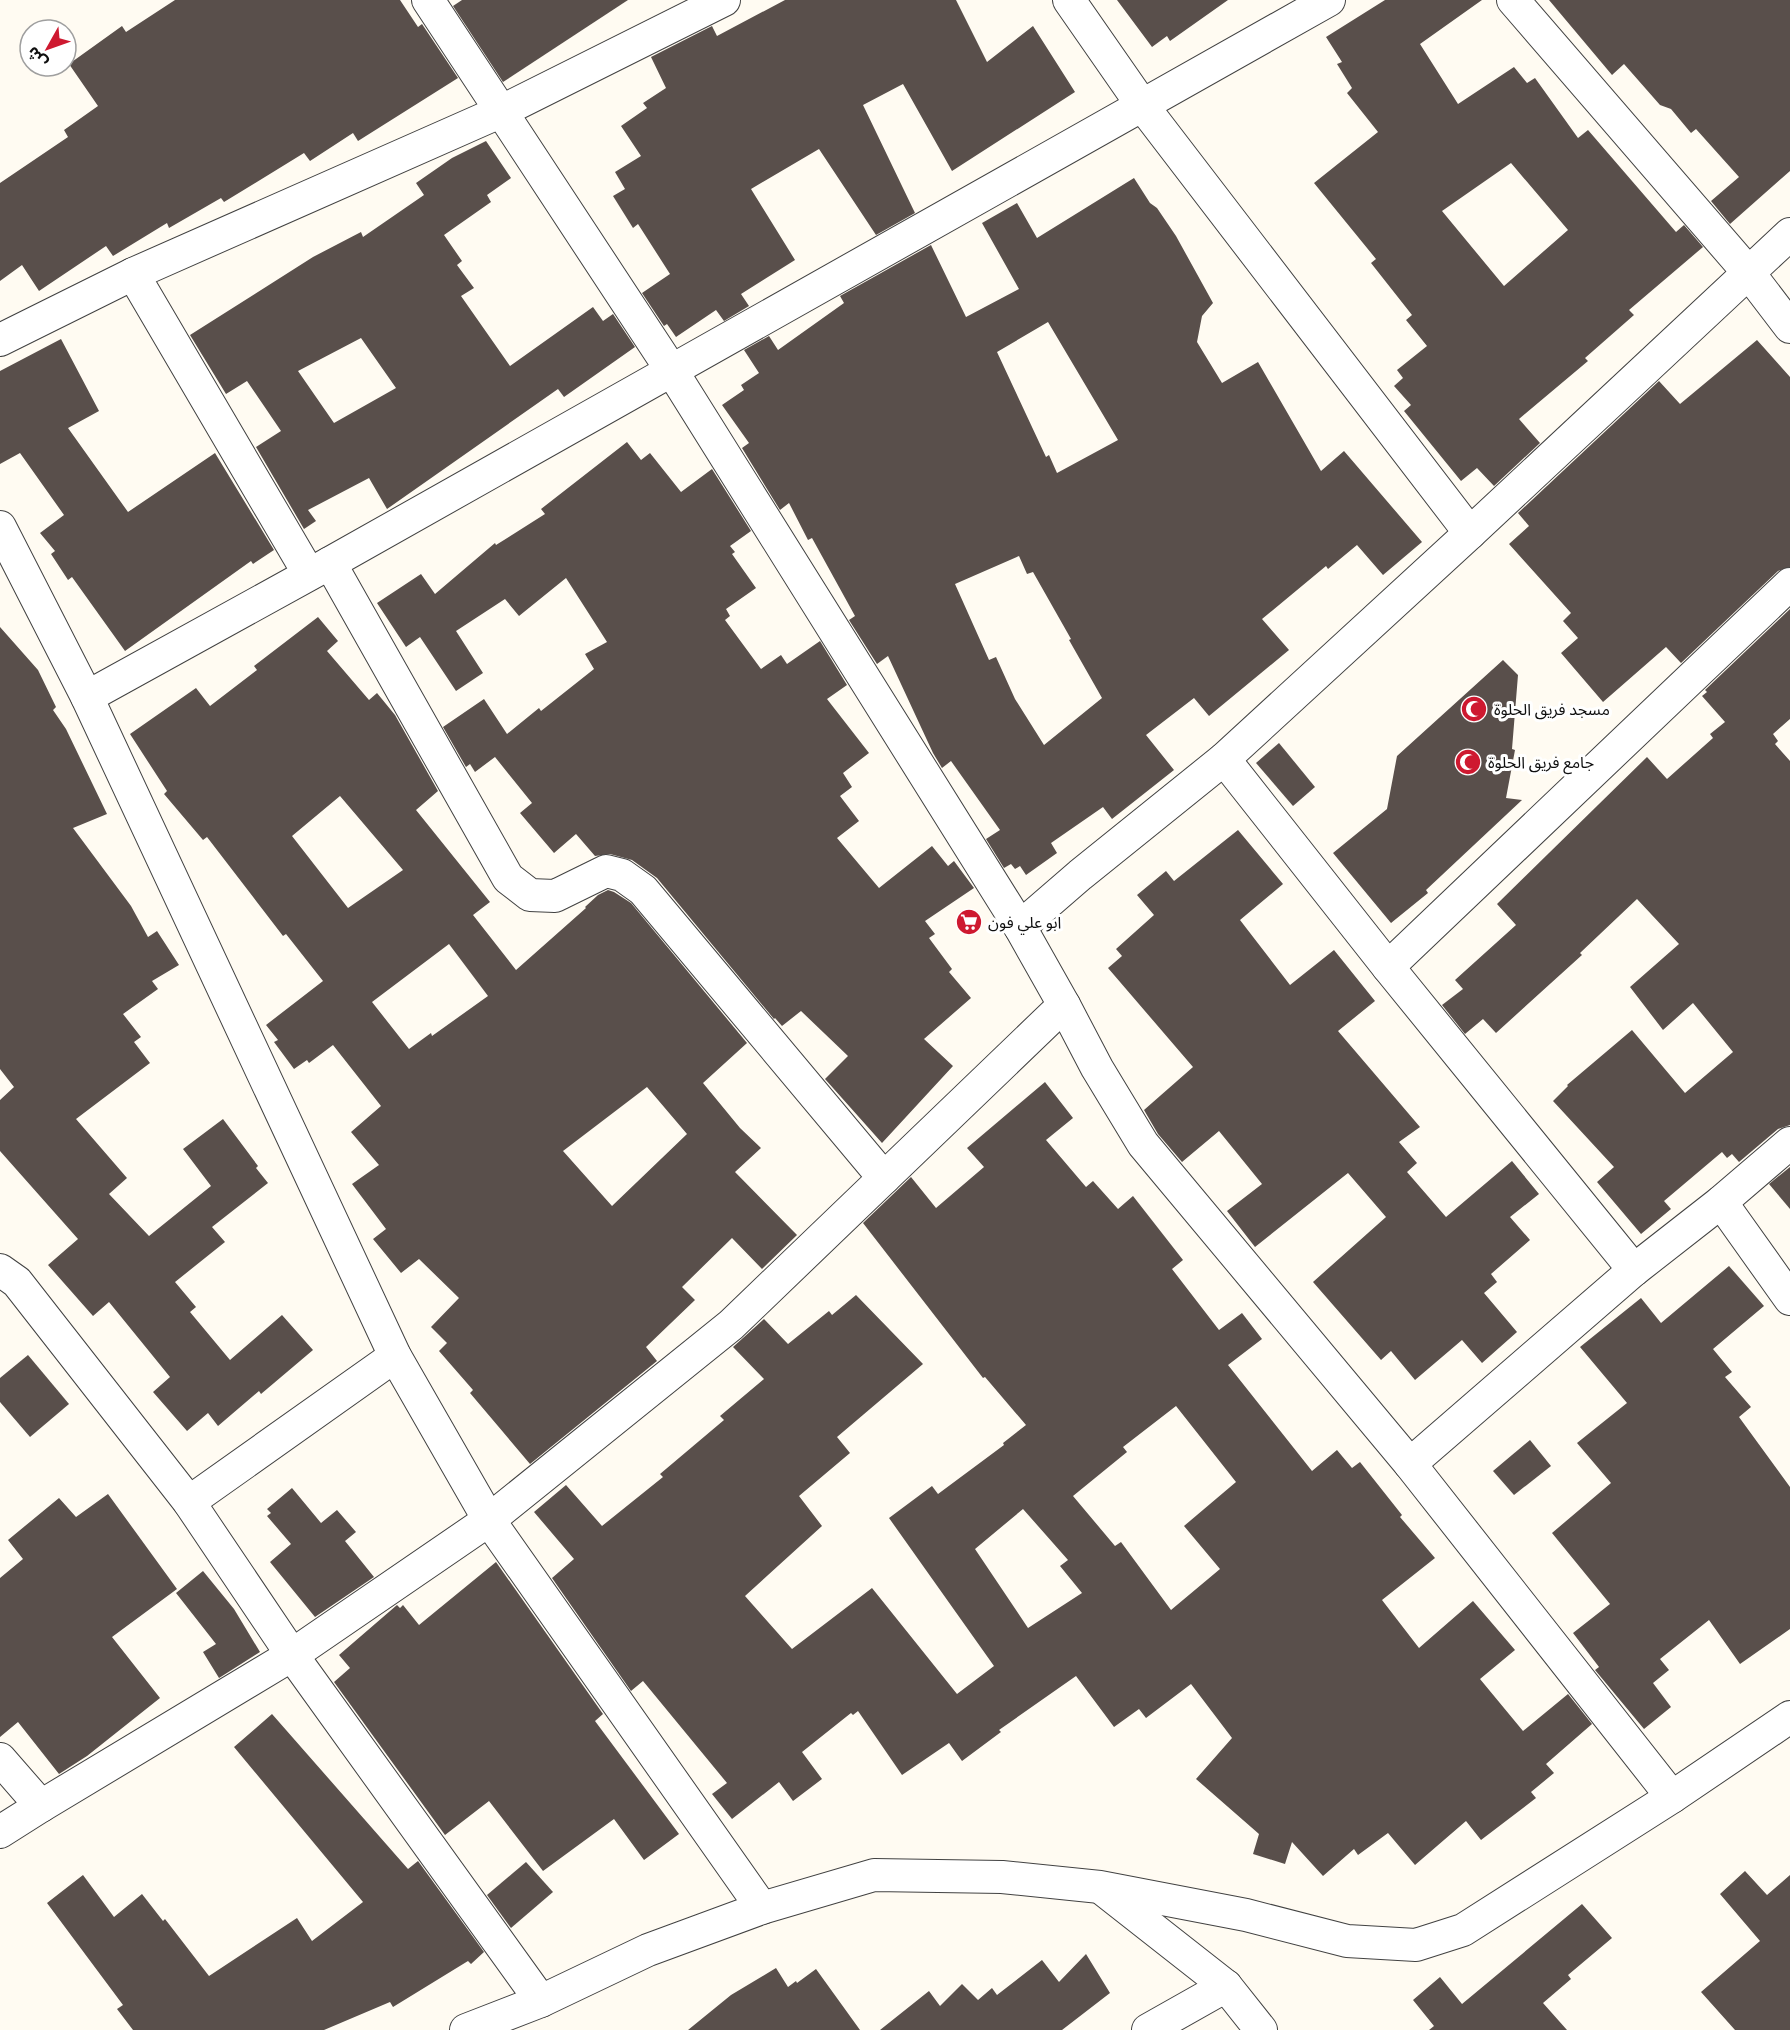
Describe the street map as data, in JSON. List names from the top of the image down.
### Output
{
  "places": {
    "mosque": ["مسجد فريق الحلوة", "جامع فريق الحلوة"],
    "supermarket": ["ابو علي فون"]
  },
  "north": "bottom left"
}
